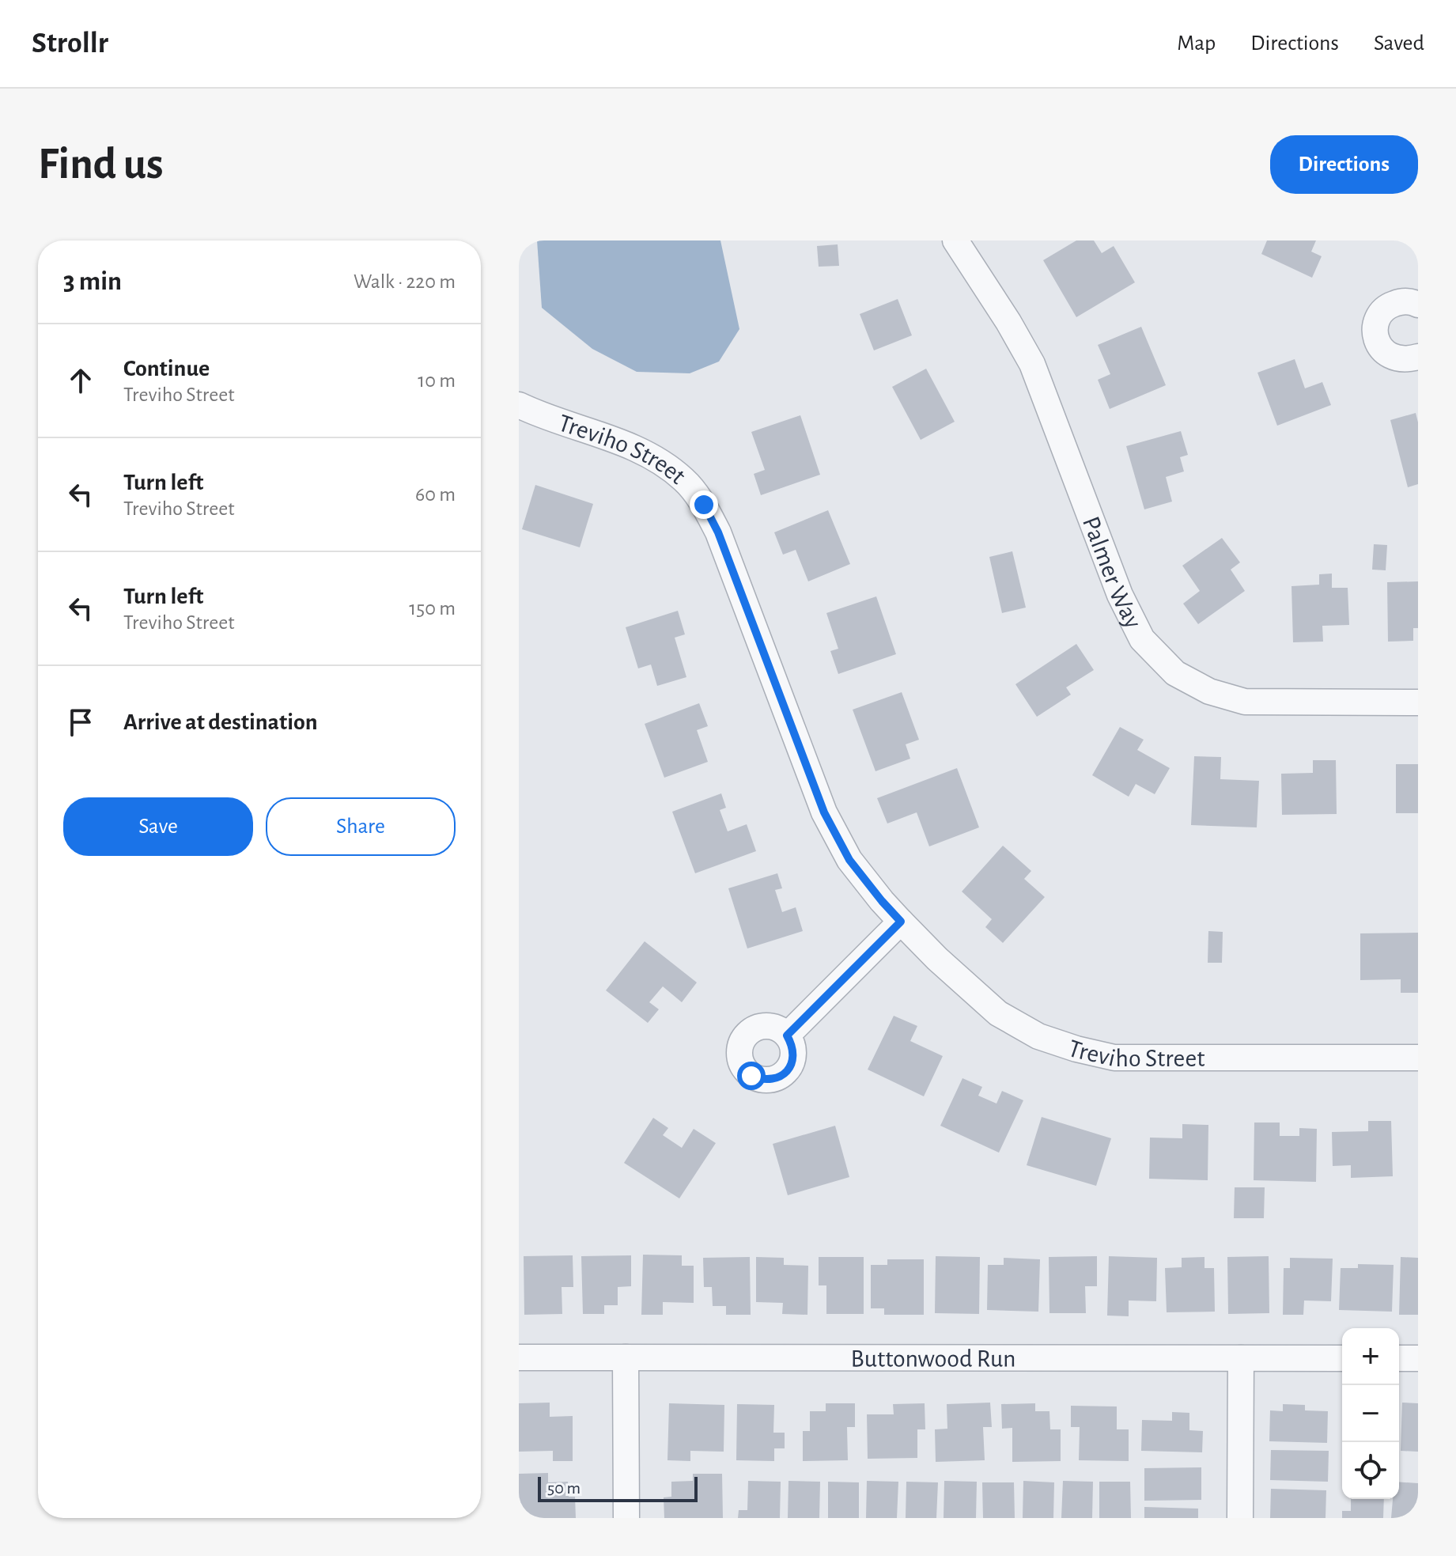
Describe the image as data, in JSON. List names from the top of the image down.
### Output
{
  "streets": {
    "street": ["Treviho Street", "Palmer Way", "Buttonwood Run"]
  },
  "scale_bar": "50 m",
  "page": {
    "header": "Strollr",
    "nav": ["Map", "Directions", "Saved"],
    "buttons": [
      "Directions",
      ["Save", "Share"]
    ],
    "title": "Find us",
    "heading": ["3 min", "Walk · 220 m"],
    "list": [
      ["Continue", "Treviho Street", "10 m"],
      ["Turn left", "Treviho Street", "60 m"],
      ["Turn left", "Treviho Street", "150 m"],
      "Arrive at destination"
    ],
    "map_buttons": ["+", "−"],
    "scale": "50 m"
  }
}
